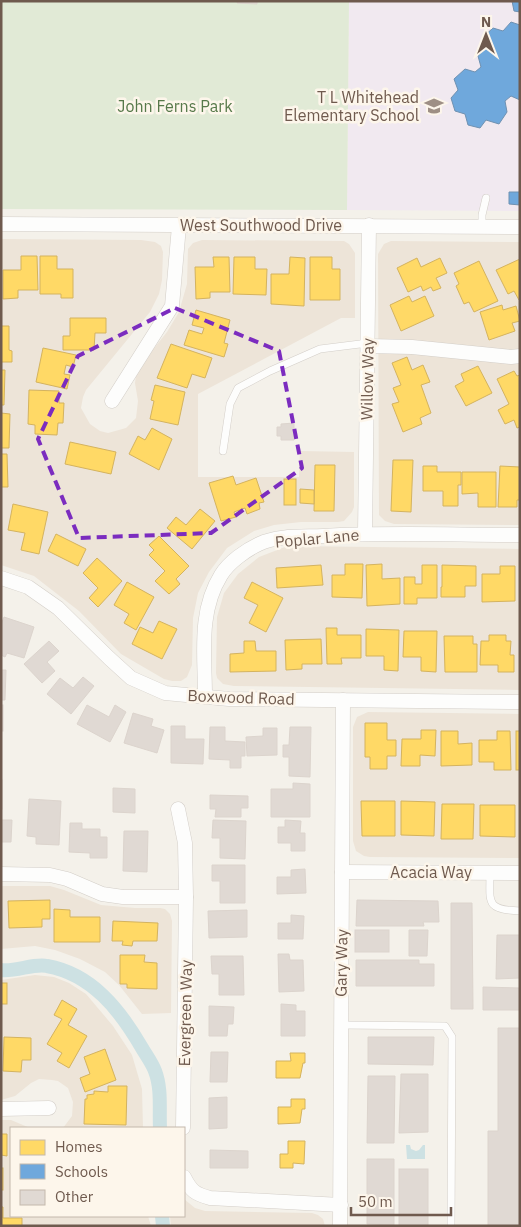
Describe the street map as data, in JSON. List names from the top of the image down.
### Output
{
  "streets": {
    "street": [
      "West Southwood Drive",
      "Willow Way",
      "Poplar Lane",
      "Boxwood Road",
      "Acacia Way",
      "Gary Way",
      "Evergreen Way"
    ]
  },
  "crossings": [
    ["West Southwood Drive", "Willow Way"],
    ["Willow Way", "Poplar Lane"],
    ["Poplar Lane", "Boxwood Road"],
    ["Boxwood Road", "Gary Way"],
    ["Acacia Way", "Gary Way"]
  ],
  "parks": ["John Ferns Park"],
  "places": {
    "school or university": ["T L Whitehead Elementary School"]
  },
  "legend": ["Homes", "Schools", "Other"],
  "scale_bar": "50 m",
  "north": "top"
}
